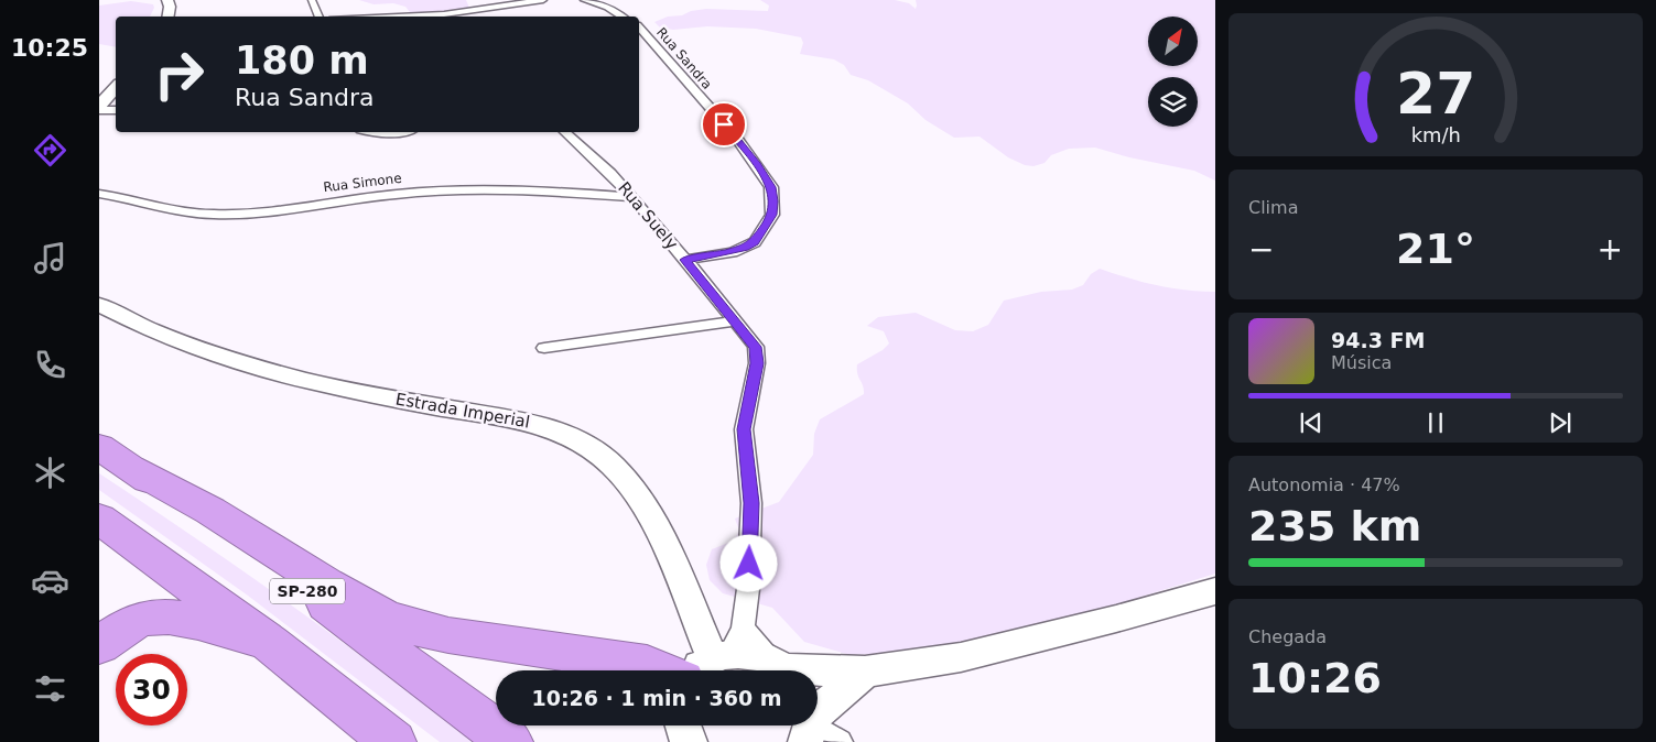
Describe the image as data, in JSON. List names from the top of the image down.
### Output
{
  "streets": {
    "highway": ["SP-280"],
    "street": [
      "Rua Sandra",
      "Rua Simone",
      "Rua Suely",
      "Estrada Imperial"
    ]
  },
  "crossings": [
    ["Rua Sandra", "Rua Suely"],
    ["Rua Simone", "Rua Suely"],
    ["Rua Suely", "Estrada Imperial"]
  ],
  "north": "top right",
  "page": {
    "tabs": "10:25",
    "turn": ["180 m", "Rua Sandra"],
    "tile": [
      "Clima",
      ["Autonomia · 47%", "235 km"],
      ["Chegada", "10:26"]
    ],
    "heat": ["−", "21°", "+"],
    "song": ["94.3 FM", "Música"],
    "limit": "30",
    "trip": "10:26 · 1 min · 360 m",
    "gauge": ["27", "km/h"]
  }
}
